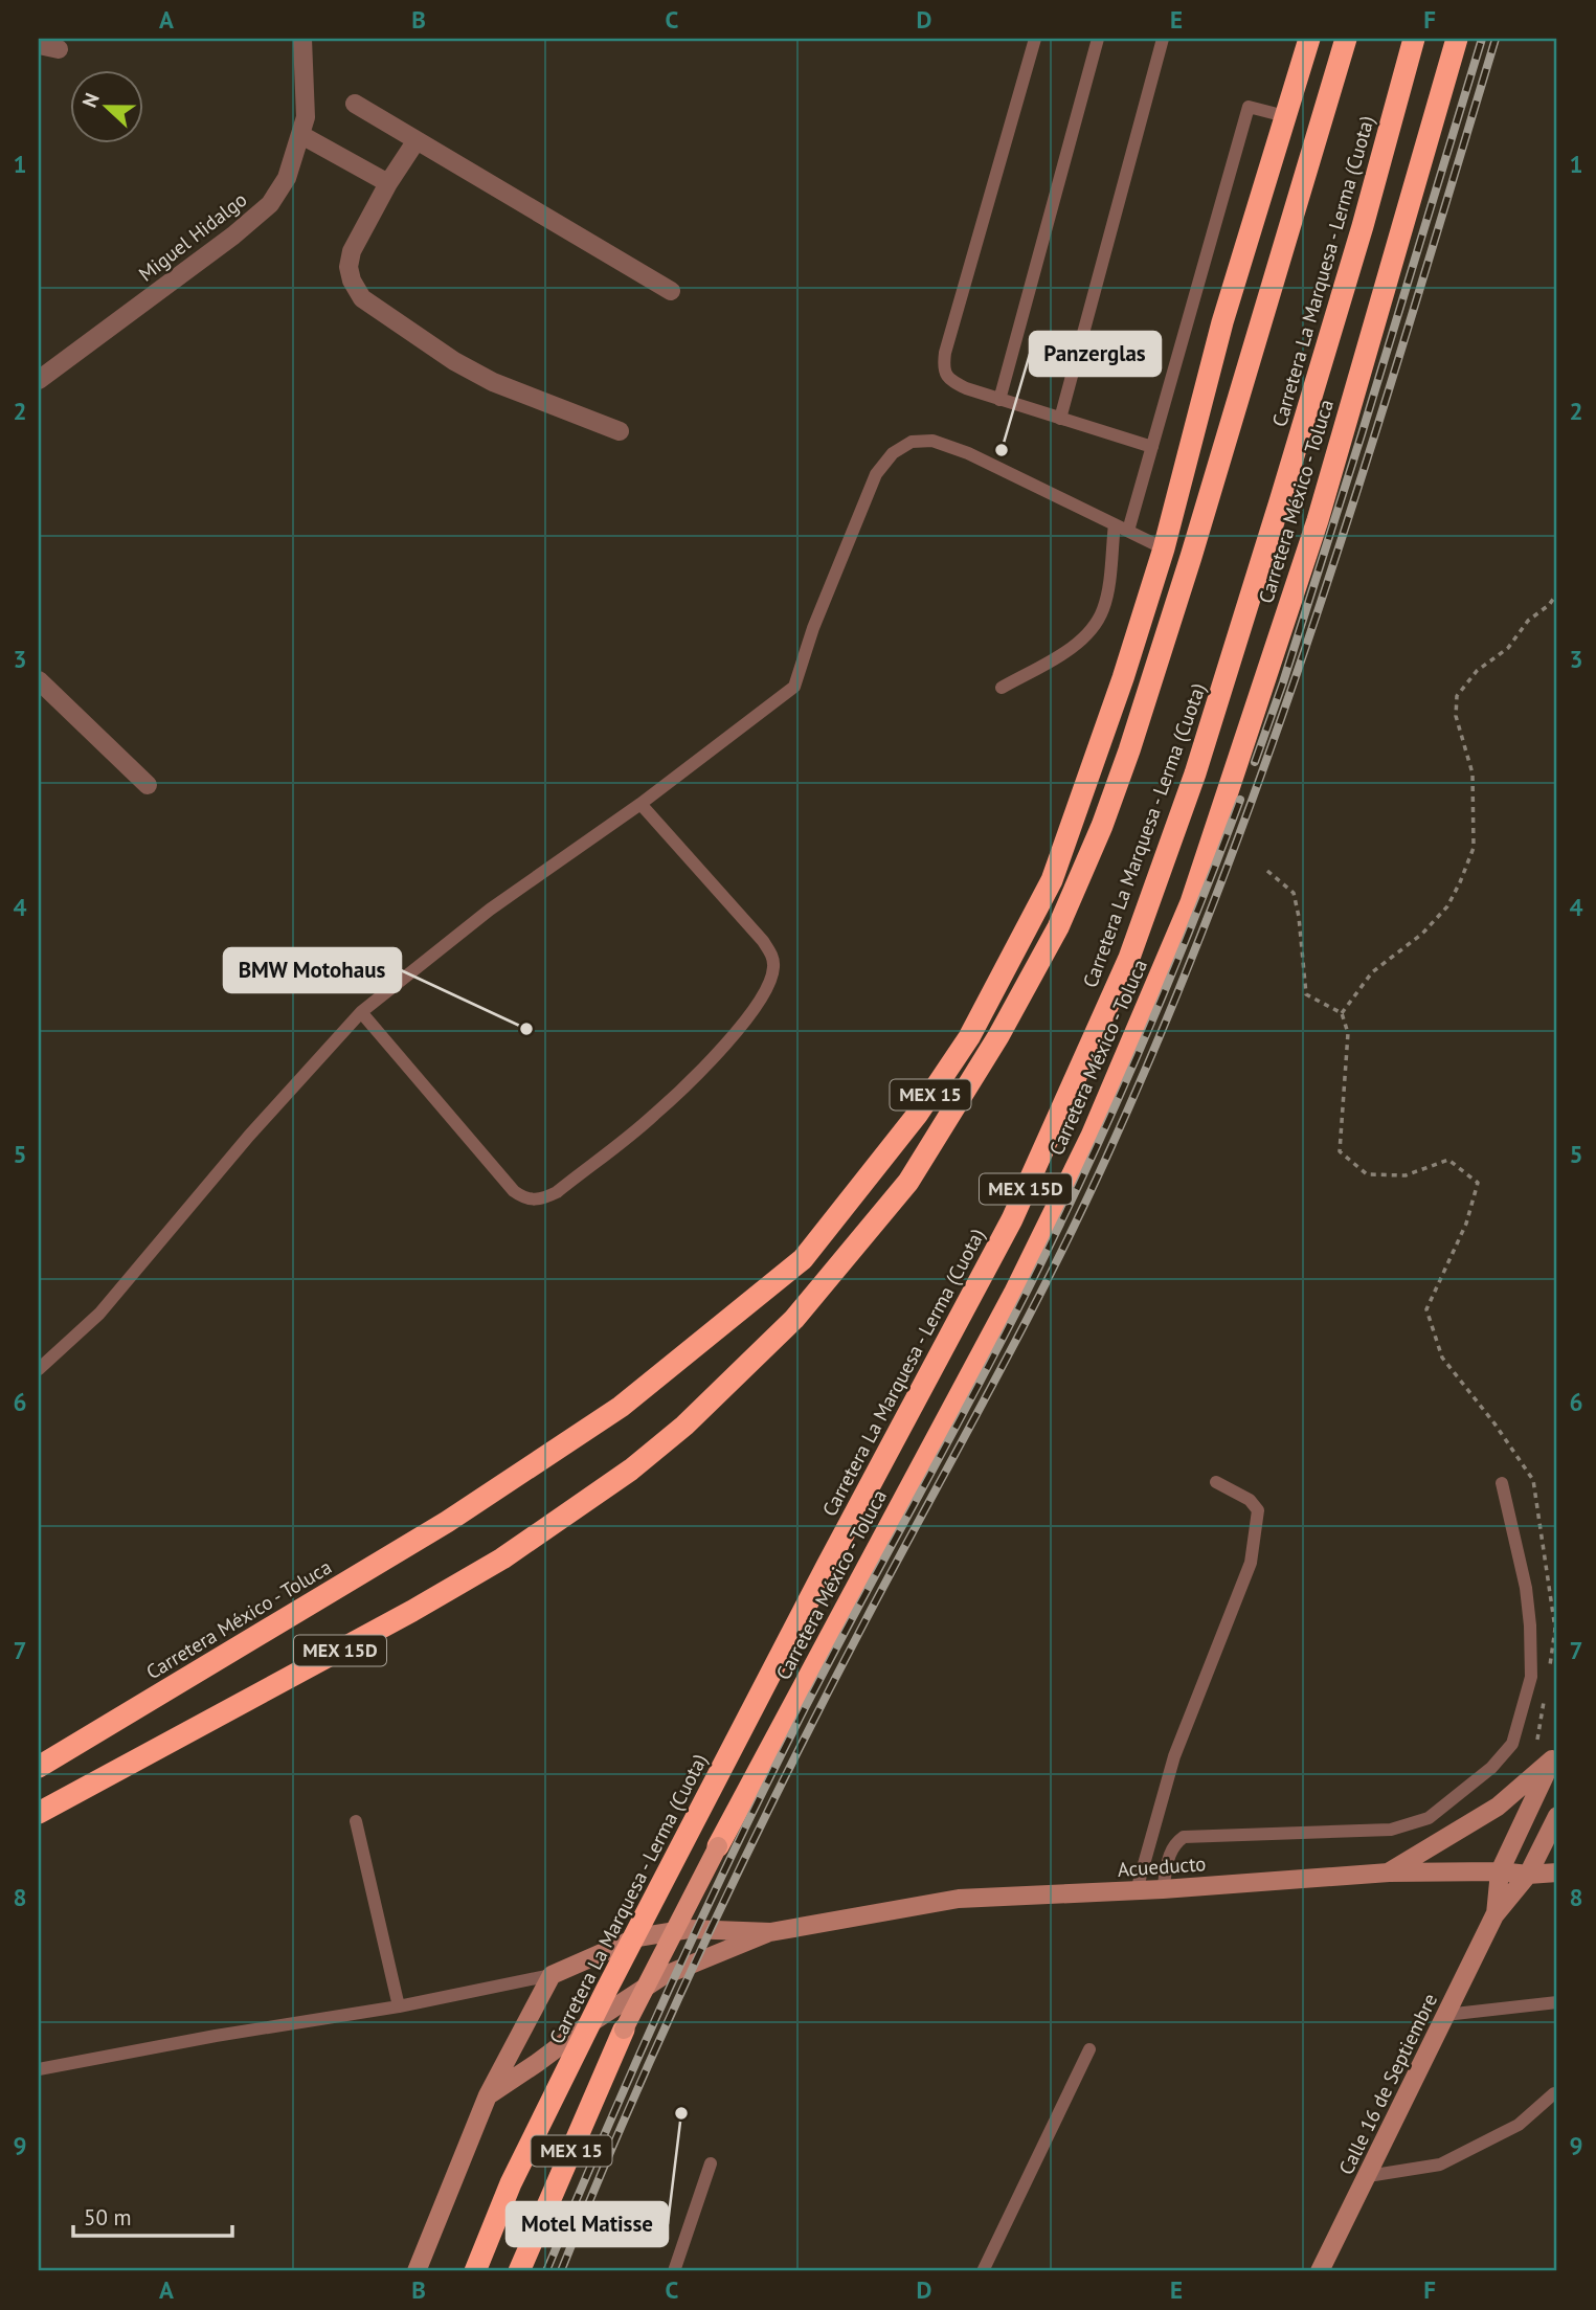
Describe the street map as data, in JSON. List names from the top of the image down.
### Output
{
  "streets": {
    "highway": [
      "Carretera La Marquesa - Lerma (Cuota)",
      "Carretera México - Toluca",
      "MEX 15",
      "MEX 15D"
    ],
    "main road": ["Acueducto", "Calle 16 de Septiembre"],
    "street": ["Miguel Hidalgo"]
  },
  "crossings": [
    ["Acueducto", "Calle 16 de Septiembre"]
  ],
  "places": ["Panzerglas", "BMW Motohaus", "Motel Matisse"],
  "scale_bar": "50 m",
  "north": "left",
  "grid": {
    "columns": [
      "A",
      "B",
      "C",
      "D",
      "E",
      "F"
    ],
    "rows": [
      "1",
      "2",
      "3",
      "4",
      "5",
      "6",
      "7",
      "8",
      "9"
    ]
  }
}
